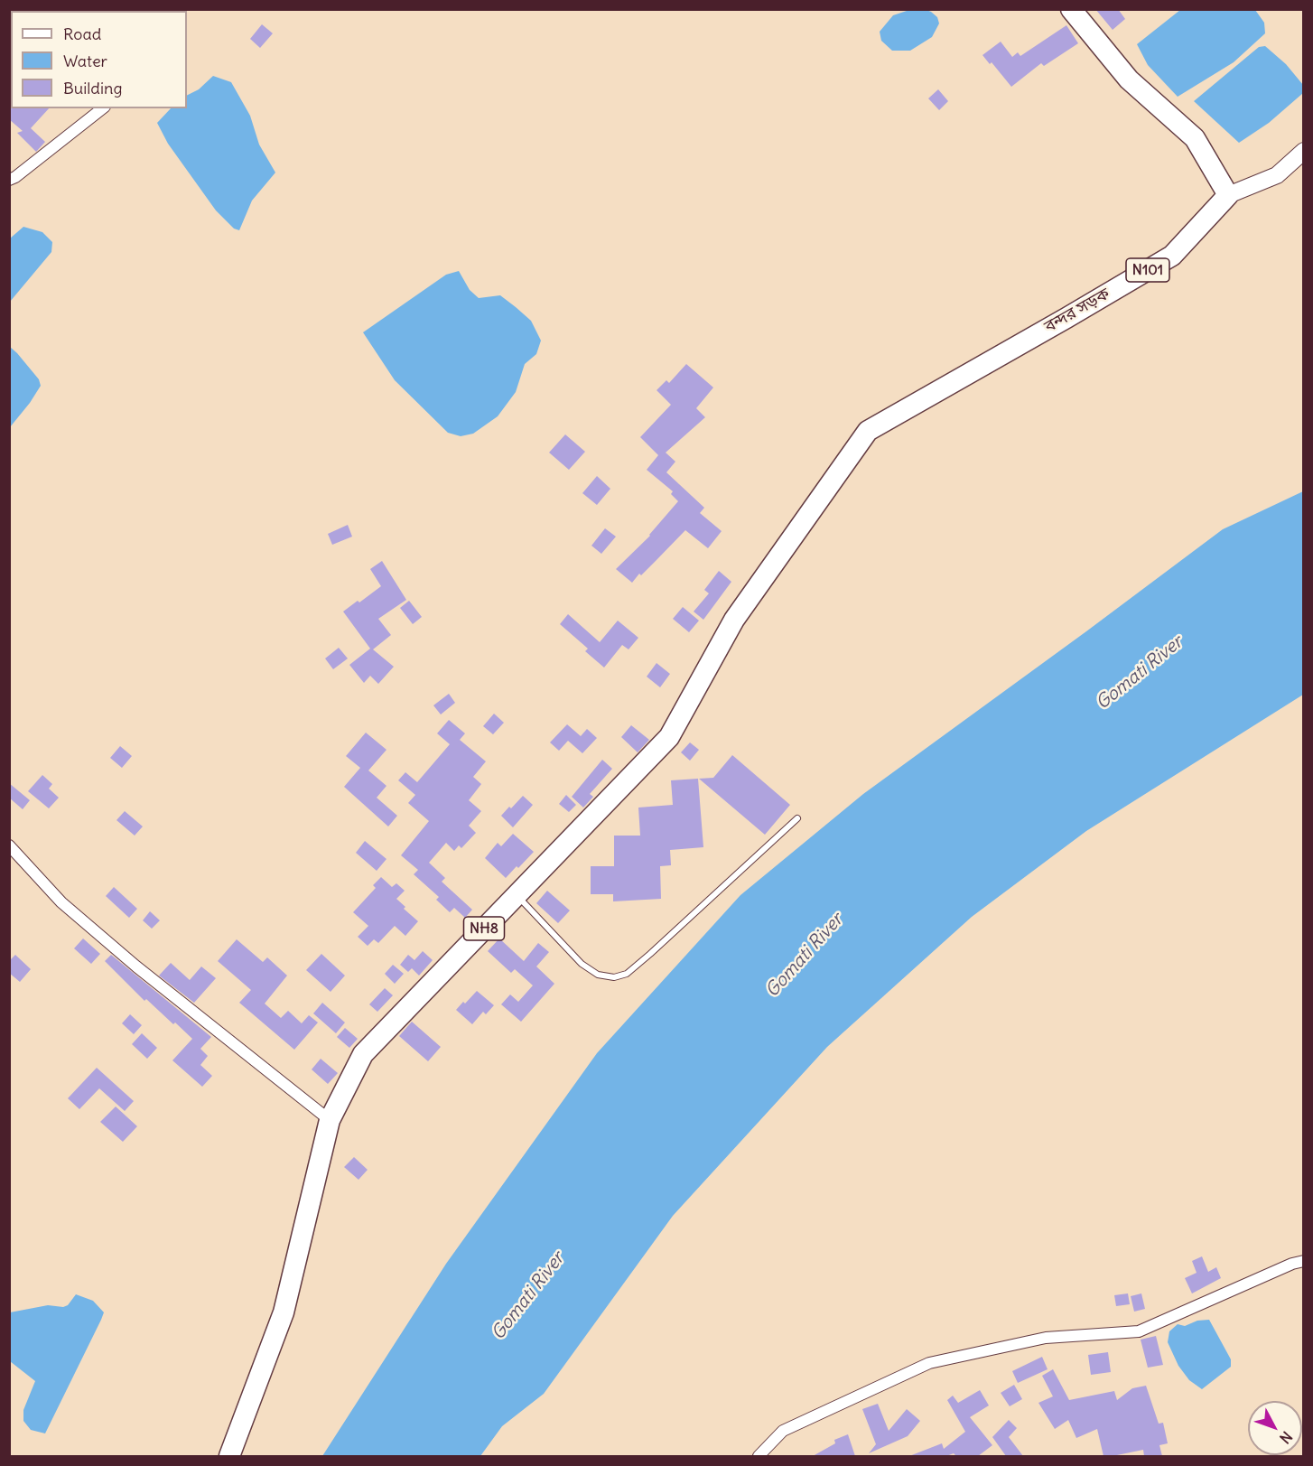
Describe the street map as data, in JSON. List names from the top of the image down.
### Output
{
  "streets": {
    "highway": ["N101", "বন্দর সড়ক", "NH8"]
  },
  "crossings": [
    ["বন্দর সড়ক", "NH8"]
  ],
  "water": ["Gomati River"],
  "legend": ["Road", "Water", "Building"],
  "north": "bottom right"
}
